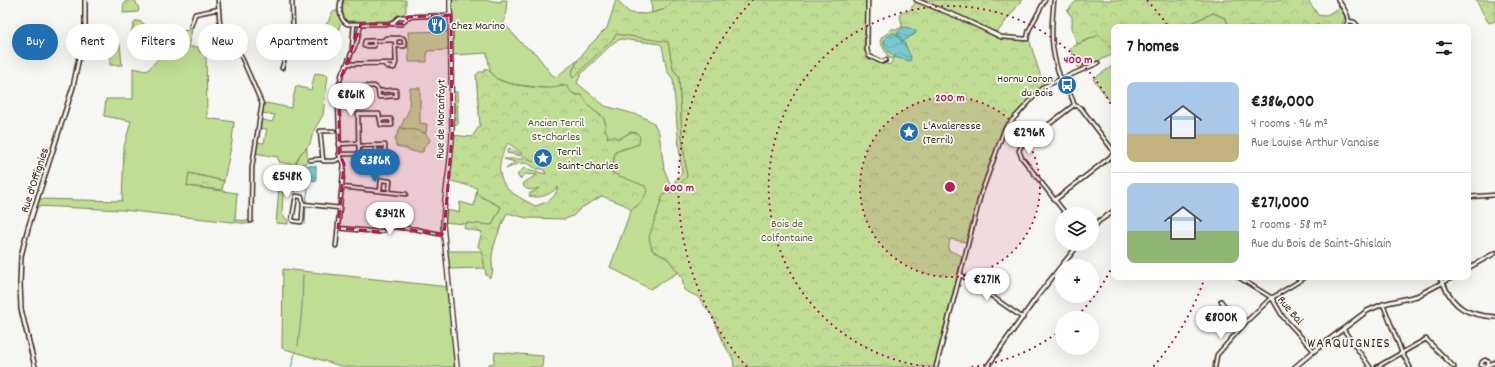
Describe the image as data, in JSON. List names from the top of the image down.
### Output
{
  "streets": {
    "main road": ["Rue de Moranfayt"],
    "street": ["Rue d'Offignies", "Rue Bal"]
  },
  "districts": ["WARQUIGNIES"],
  "parks": ["Ancien Terril St-Charles", "Bois de Colfontaine"],
  "places": {
    "restaurant": ["Chez Marino"],
    "bus stop": ["Hornu Coron du Bois"],
    "place": ["L'Avaleresse (Terril)", "Terril Saint-Charles"]
  },
  "page": {
    "chip": [
      "Buy",
      "Rent",
      "Filters",
      "New",
      "Apartment"
    ],
    "heading": "7 homes",
    "list": [
      {
        "name": "€386,000",
        "note": "4 rooms · 96 m² · Rue Louise Arthur Vanaise"
      },
      {
        "name": "€271,000",
        "note": "2 rooms · 58 m² · Rue du Bois de Saint-Ghislain"
      }
    ],
    "price": [
      "€861K",
      "€296K",
      "€386K",
      "€548K",
      "€342K",
      "€271K",
      "€800K"
    ],
    "map_buttons": ["+", "−"]
  },
  "rings": ["400 m", "200 m", "600 m"]
}
